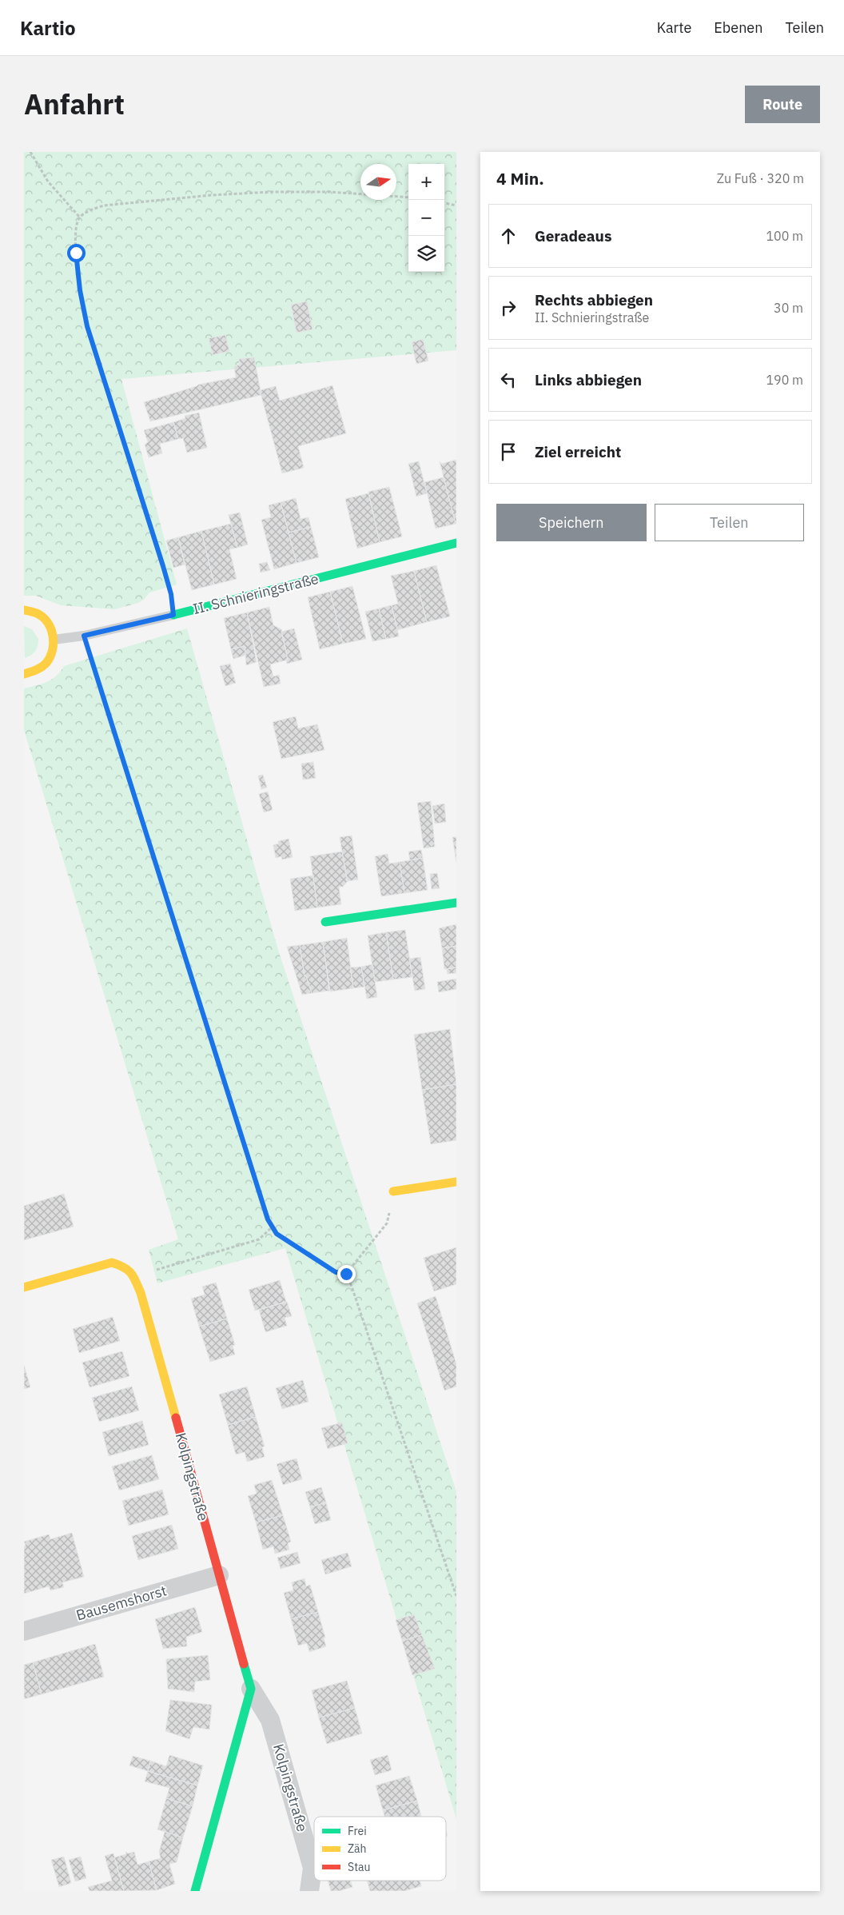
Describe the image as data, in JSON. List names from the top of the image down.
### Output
{
  "streets": {
    "street": ["II. Schnieringstraße", "Kolpingstraße", "Bausemshorst"]
  },
  "crossings": [
    ["Kolpingstraße", "Bausemshorst"]
  ],
  "legend": ["Frei", "Zäh", "Stau"],
  "north": "right",
  "page": {
    "header": "Kartio",
    "nav": ["Karte", "Ebenen", "Teilen"],
    "title": "Anfahrt",
    "buttons": [
      "Route",
      ["Speichern", "Teilen"]
    ],
    "heading": ["4 Min.", "Zu Fuß · 320 m"],
    "map_buttons": ["+", "−"],
    "list": [
      ["Geradeaus", "100 m"],
      ["Rechts abbiegen", "II. Schnieringstraße", "30 m"],
      ["Links abbiegen", "190 m"],
      "Ziel erreicht"
    ]
  }
}
